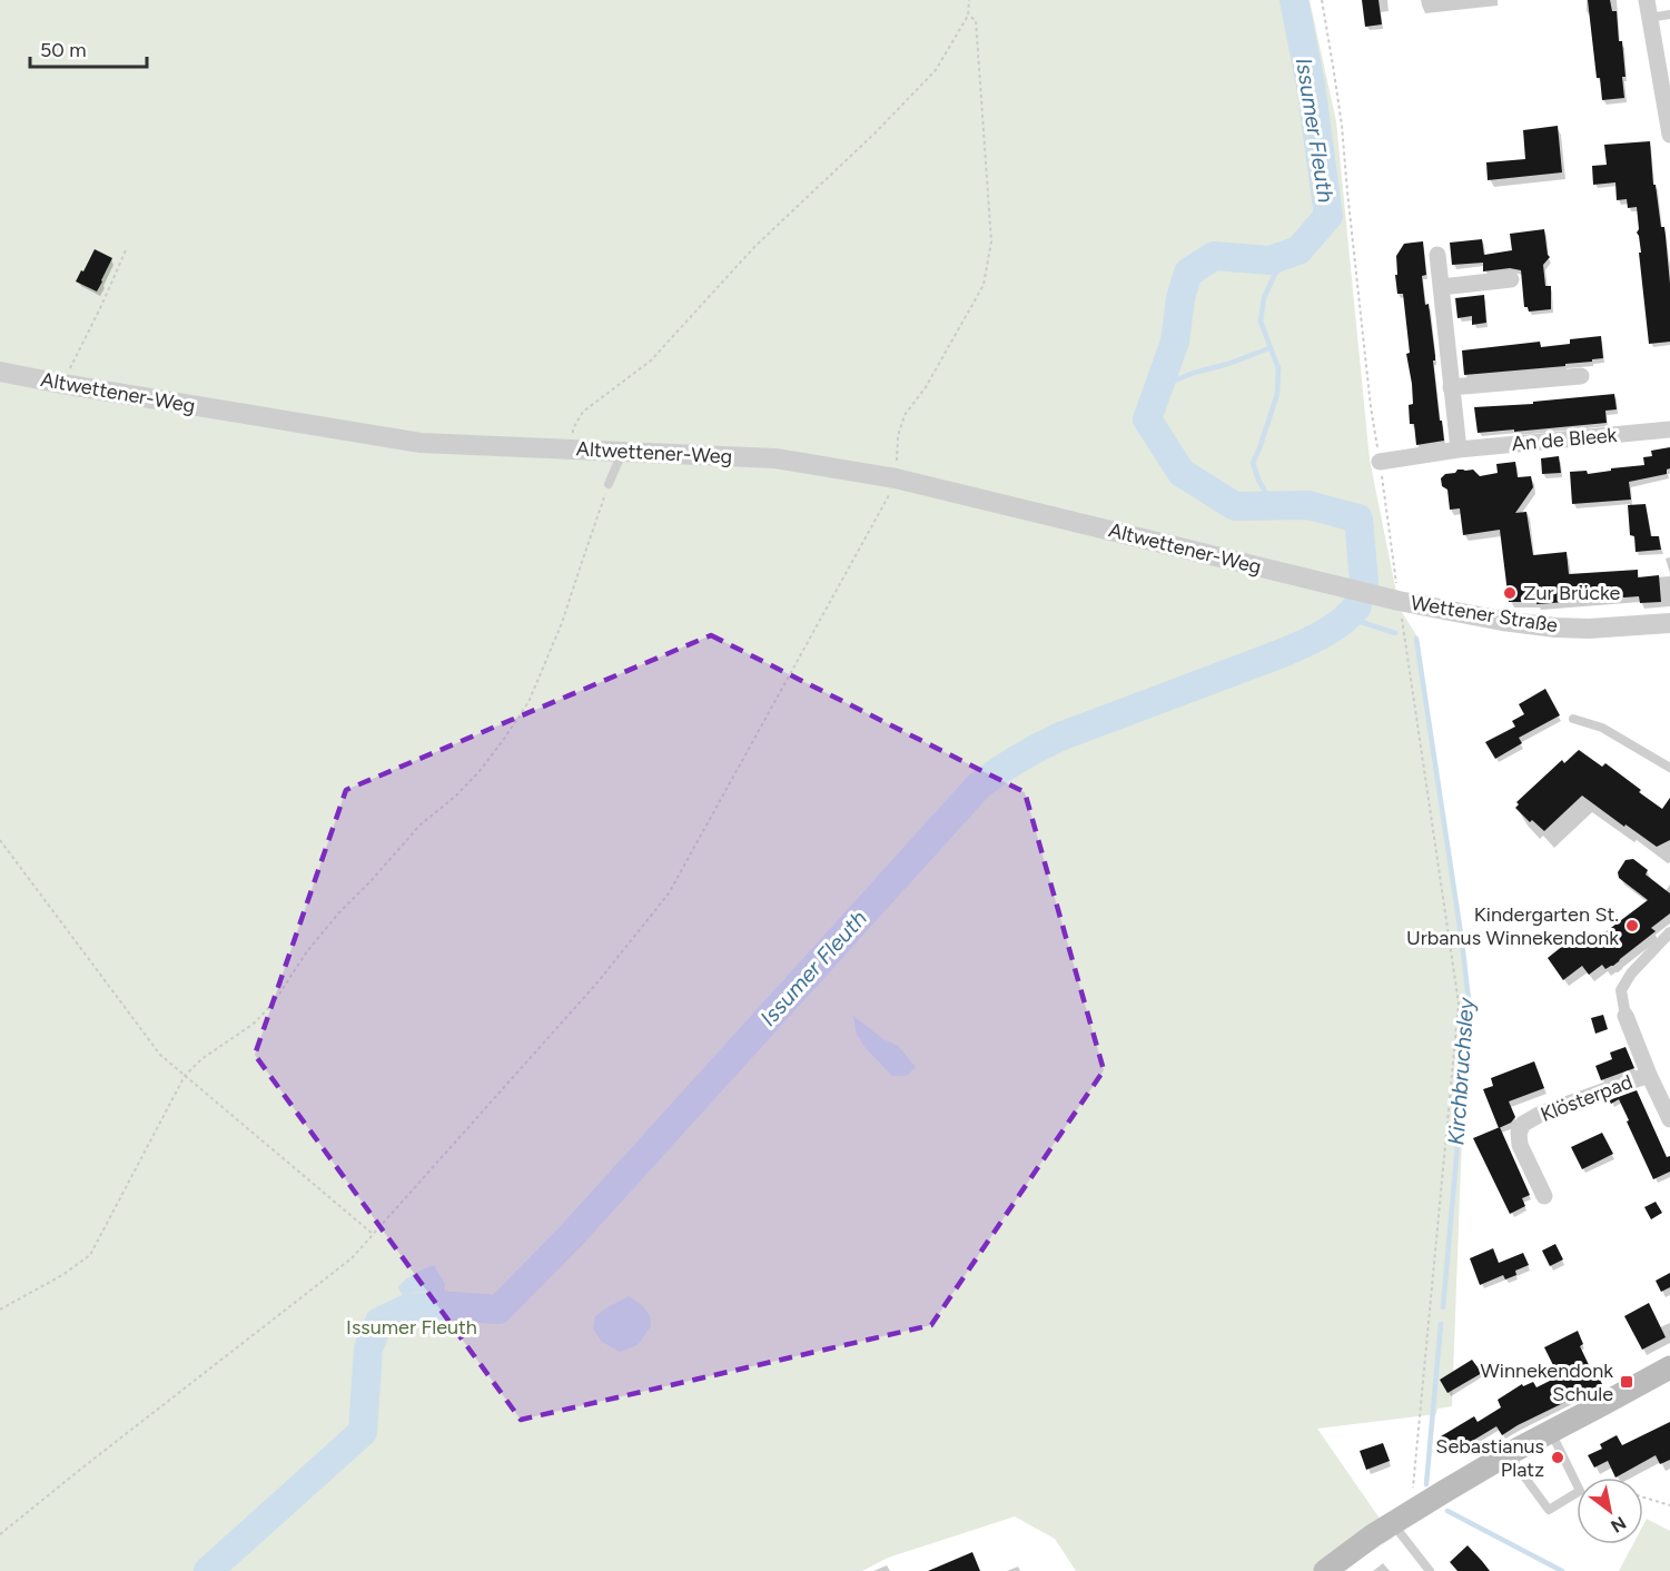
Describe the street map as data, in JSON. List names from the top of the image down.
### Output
{
  "streets": {
    "street": [
      "Altwettener-Weg",
      "An de Bleek",
      "Wettener Straße",
      "Klösterpad"
    ]
  },
  "crossings": [
    ["Altwettener-Weg", "Wettener Straße"]
  ],
  "water": ["Issumer Fleuth", "Kirchbruchsley"],
  "parks": ["Issumer Fleuth"],
  "places": {
    "other": ["Zur Brücke", "Kindergarten St. Urbanus Winnekendonk", "Sebastianus Platz"],
    "transit": ["Winnekendonk Schule"]
  },
  "scale_bar": "50 m",
  "north": "bottom right"
}
